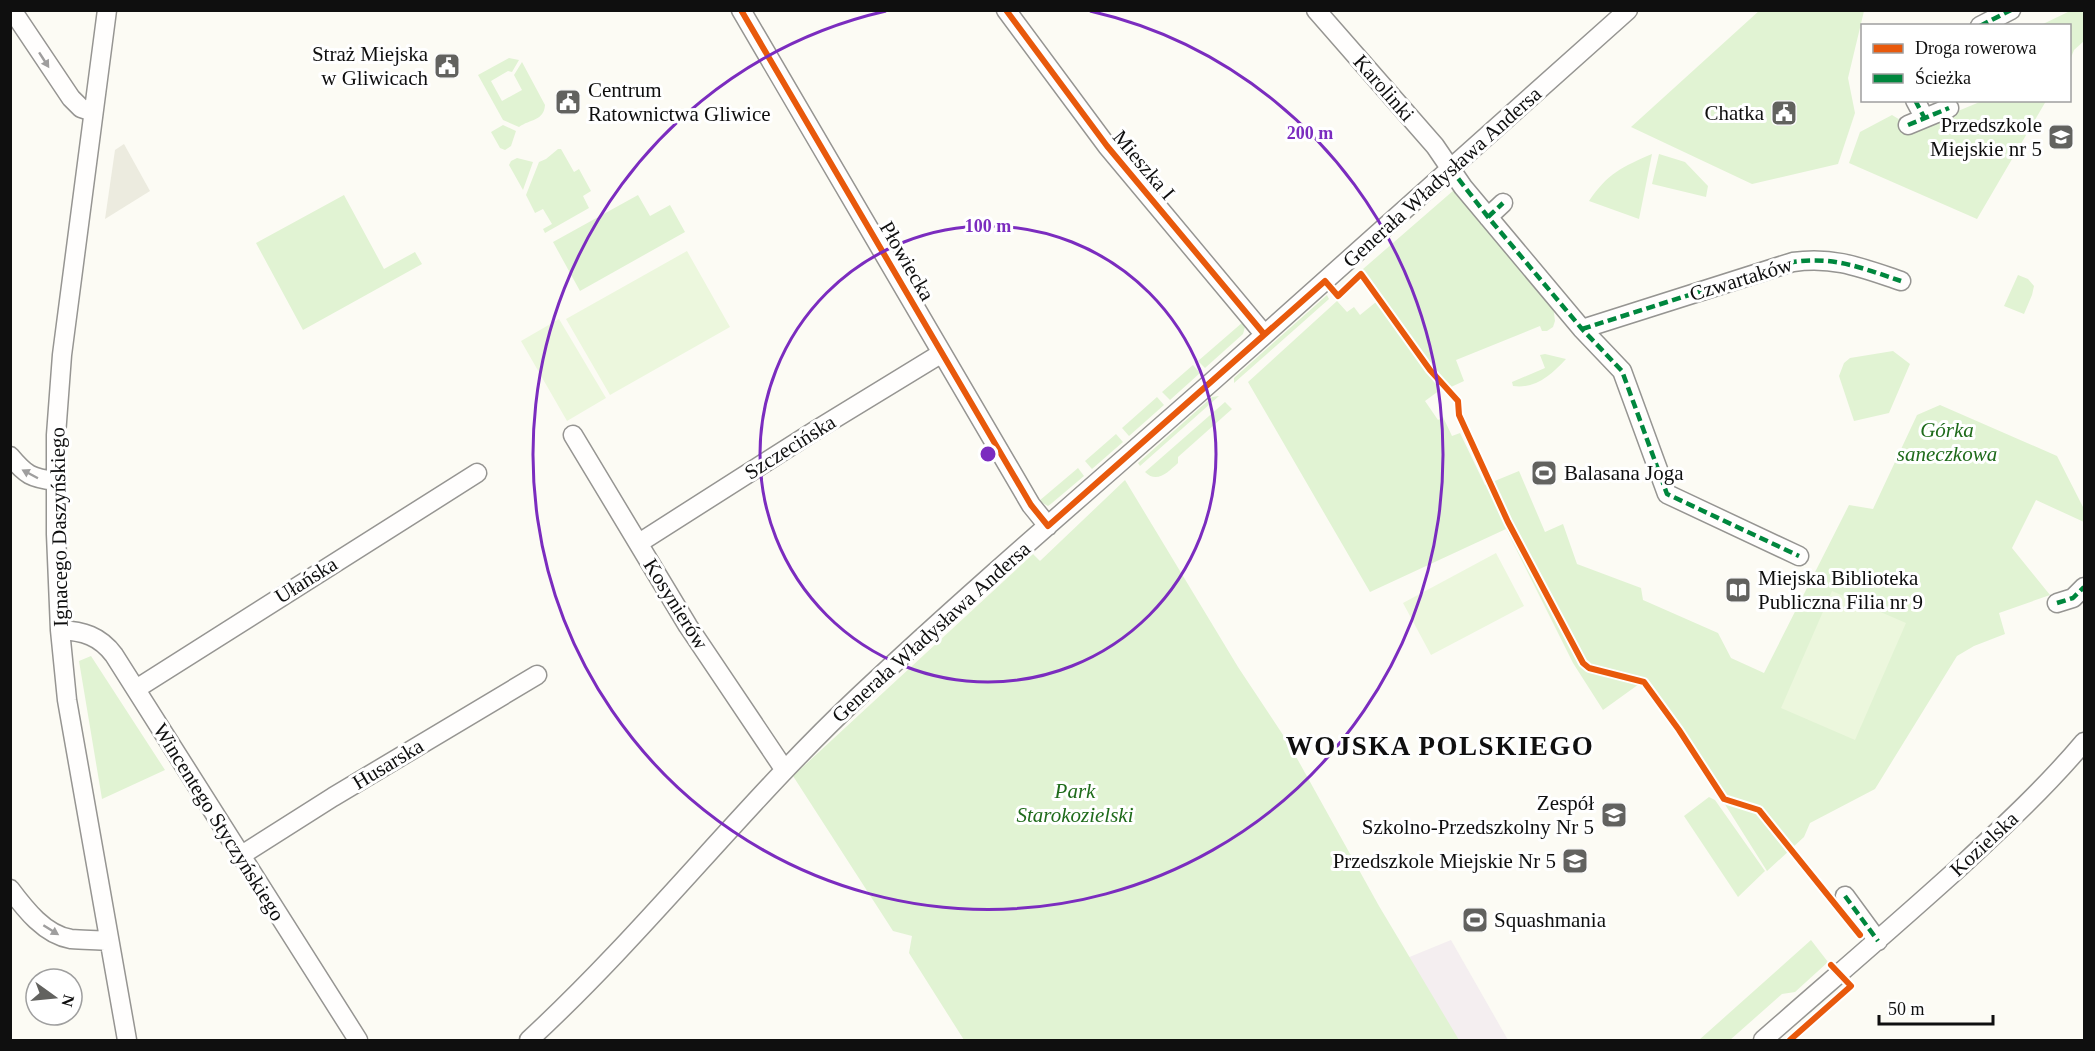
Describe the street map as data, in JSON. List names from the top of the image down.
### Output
{
  "streets": {
    "street": [
      "Karolinki",
      "Mieszka I",
      "Generała Władysława Andersa",
      "Płowiecka",
      "Czwartaków",
      "Szczecińska",
      "Ignacego Daszyńskiego",
      "Ułańska",
      "Kosynierów",
      "Husarska",
      "Wincentego Styczyńskiego",
      "Kozielska"
    ]
  },
  "crossings": [
    ["Karolinki", "Generała Władysława Andersa"],
    ["Mieszka I", "Generała Władysława Andersa"],
    ["Generała Władysława Andersa", "Płowiecka"],
    ["Generała Władysława Andersa", "Kosynierów"],
    ["Płowiecka", "Szczecińska"],
    ["Szczecińska", "Kosynierów"],
    ["Ignacego Daszyńskiego", "Wincentego Styczyńskiego"],
    ["Ułańska", "Wincentego Styczyńskiego"],
    ["Husarska", "Wincentego Styczyńskiego"]
  ],
  "districts": ["WOJSKA POLSKIEGO"],
  "parks": ["Górka saneczkowa", "Park Starokozielski"],
  "places": {
    "public building": ["Straż Miejska w Gliwicach", "Centrum Ratownictwa Gliwice", "Chatka"],
    "school or university": ["Przedszkole Miejskie nr 5", "Zespół Szkolno-Przedszkolny Nr 5", "Przedszkole Miejskie Nr 5"],
    "sports": ["Balasana Joga", "Squashmania"],
    "library": ["Miejska Biblioteka Publiczna Filia nr 9"]
  },
  "legend": ["Droga rowerowa", "Ścieżka"],
  "scale_bar": "50 m",
  "north": "right",
  "rings": ["200 m", "100 m"]
}
